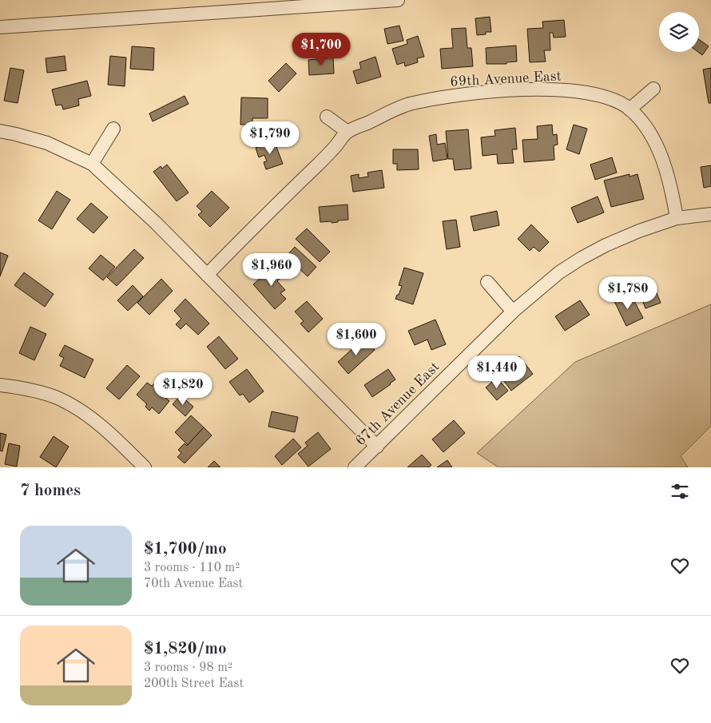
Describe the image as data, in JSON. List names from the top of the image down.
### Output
{
  "streets": {
    "street": ["69th Avenue East", "67th Avenue East"]
  },
  "crossings": [
    ["69th Avenue East", "67th Avenue East"]
  ],
  "page": {
    "price": [
      "$1,700",
      "$1,790",
      "$1,960",
      "$1,780",
      "$1,600",
      "$1,440",
      "$1,820"
    ],
    "heading": "7 homes",
    "list": [
      {
        "name": "$1,700/mo",
        "note": "3 rooms · 110 m² · 70th Avenue East"
      },
      {
        "name": "$1,820/mo",
        "note": "3 rooms · 98 m² · 200th Street East"
      }
    ]
  }
}
